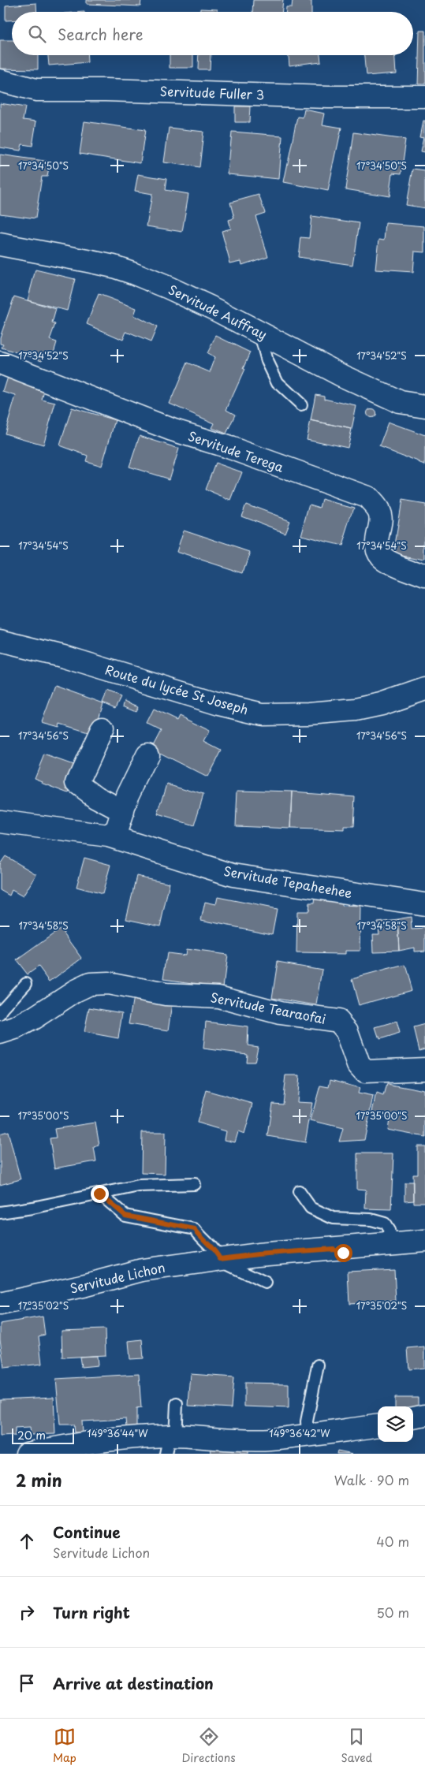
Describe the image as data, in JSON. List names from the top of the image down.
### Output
{
  "streets": {
    "street": [
      "Servitude Fuller 3",
      "Servitude Auffray",
      "Servitude Terega",
      "Route du lycée St Joseph",
      "Servitude Tepaheehee",
      "Servitude Tearaofai",
      "Servitude Lichon"
    ]
  },
  "scale_bar": "20 m",
  "page": {
    "search": "Search here",
    "scale": "20 m",
    "heading": ["2 min", "Walk · 90 m"],
    "list": [
      ["Continue", "Servitude Lichon", "40 m"],
      ["Turn right", "50 m"],
      "Arrive at destination"
    ],
    "nav": ["Map", "Directions", "Saved"]
  },
  "coordinates": [
    "17°34'50\"S",
    "17°34'52\"S",
    "17°34'54\"S",
    "17°34'56\"S",
    "17°34'58\"S",
    "17°35'00\"S",
    "17°35'02\"S",
    "149°36'44\"W",
    "149°36'42\"W"
  ]
}
